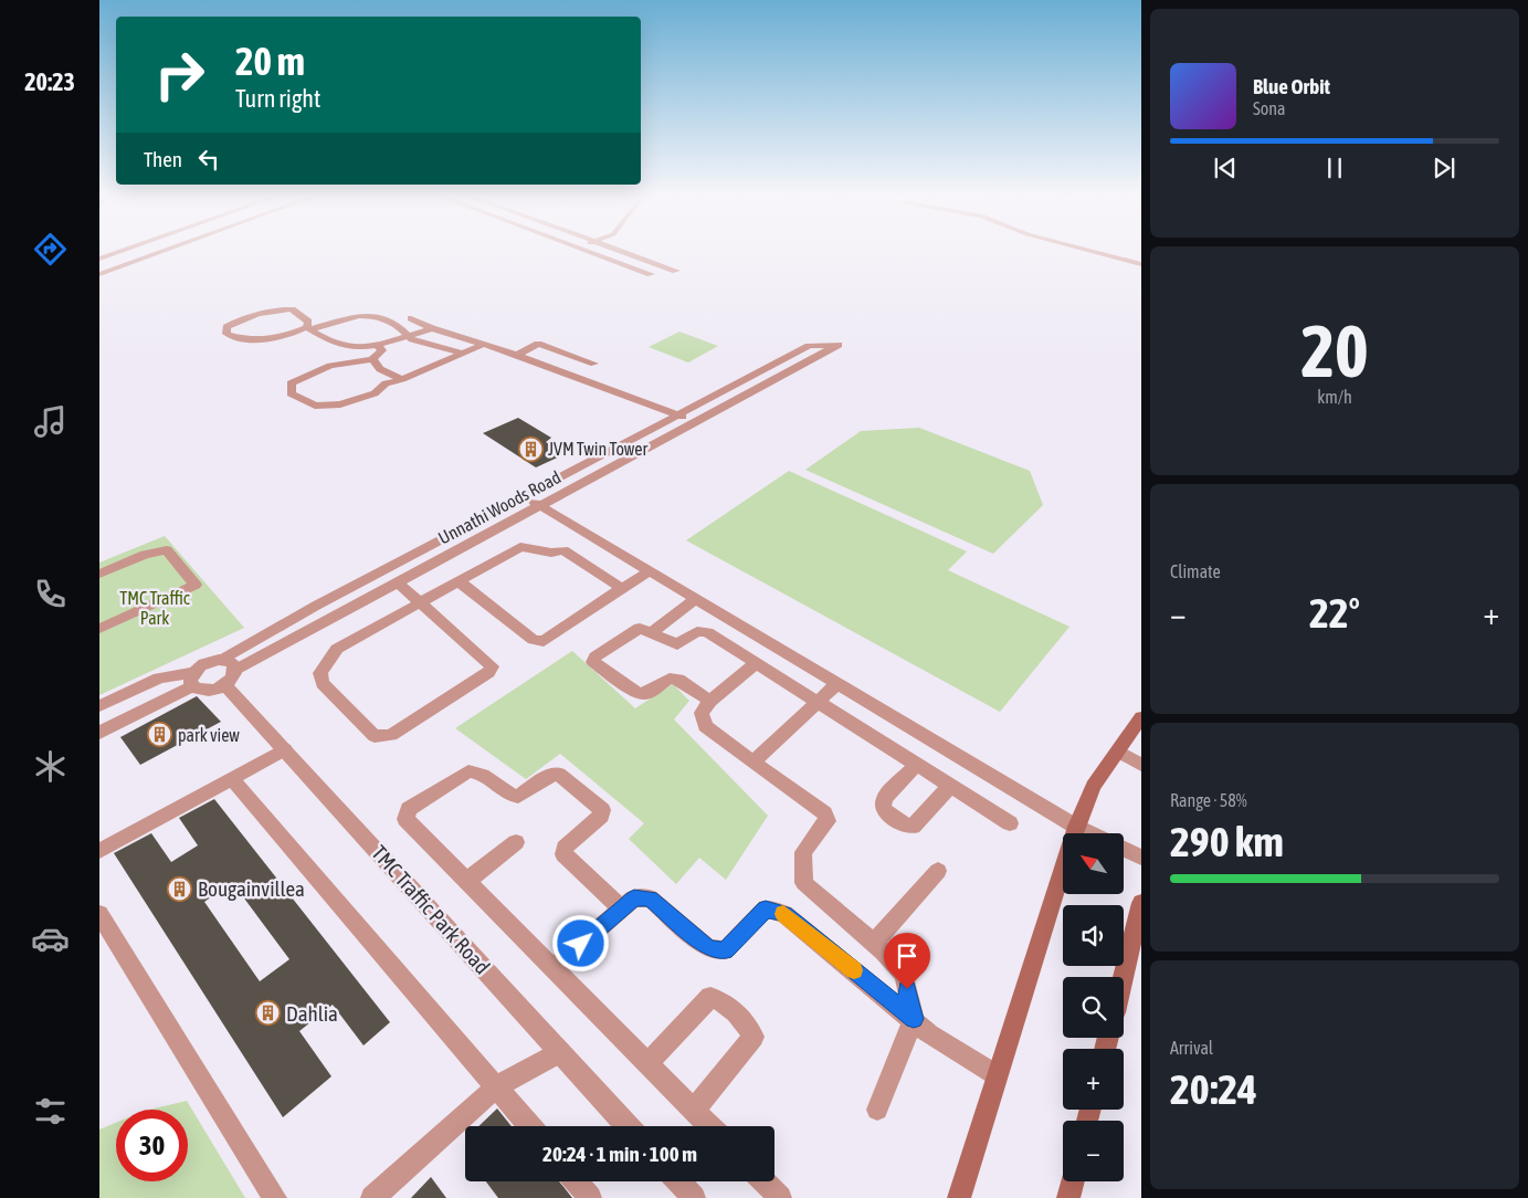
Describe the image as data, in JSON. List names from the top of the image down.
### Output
{
  "streets": {
    "street": ["Unnathi Woods Road", "TMC Traffic Park Road"]
  },
  "crossings": [
    ["Unnathi Woods Road", "TMC Traffic Park Road"]
  ],
  "parks": ["TMC Traffic Park"],
  "places": {
    "building": [
      "JVM Twin Tower",
      "park view",
      "Bougainvillea",
      "Dahlia"
    ]
  },
  "north": "top left",
  "page": {
    "tabs": "20:23",
    "turn": ["20 m", "Turn right"],
    "song": ["Blue Orbit", "Sona"],
    "then": "Then",
    "tile": [
      ["20", "km/h"],
      "Climate",
      ["Range · 58%", "290 km"],
      ["Arrival", "20:24"]
    ],
    "heat": ["−", "22°", "+"],
    "map_buttons": ["+", "−"],
    "limit": "30",
    "trip": "20:24 · 1 min · 100 m"
  }
}
